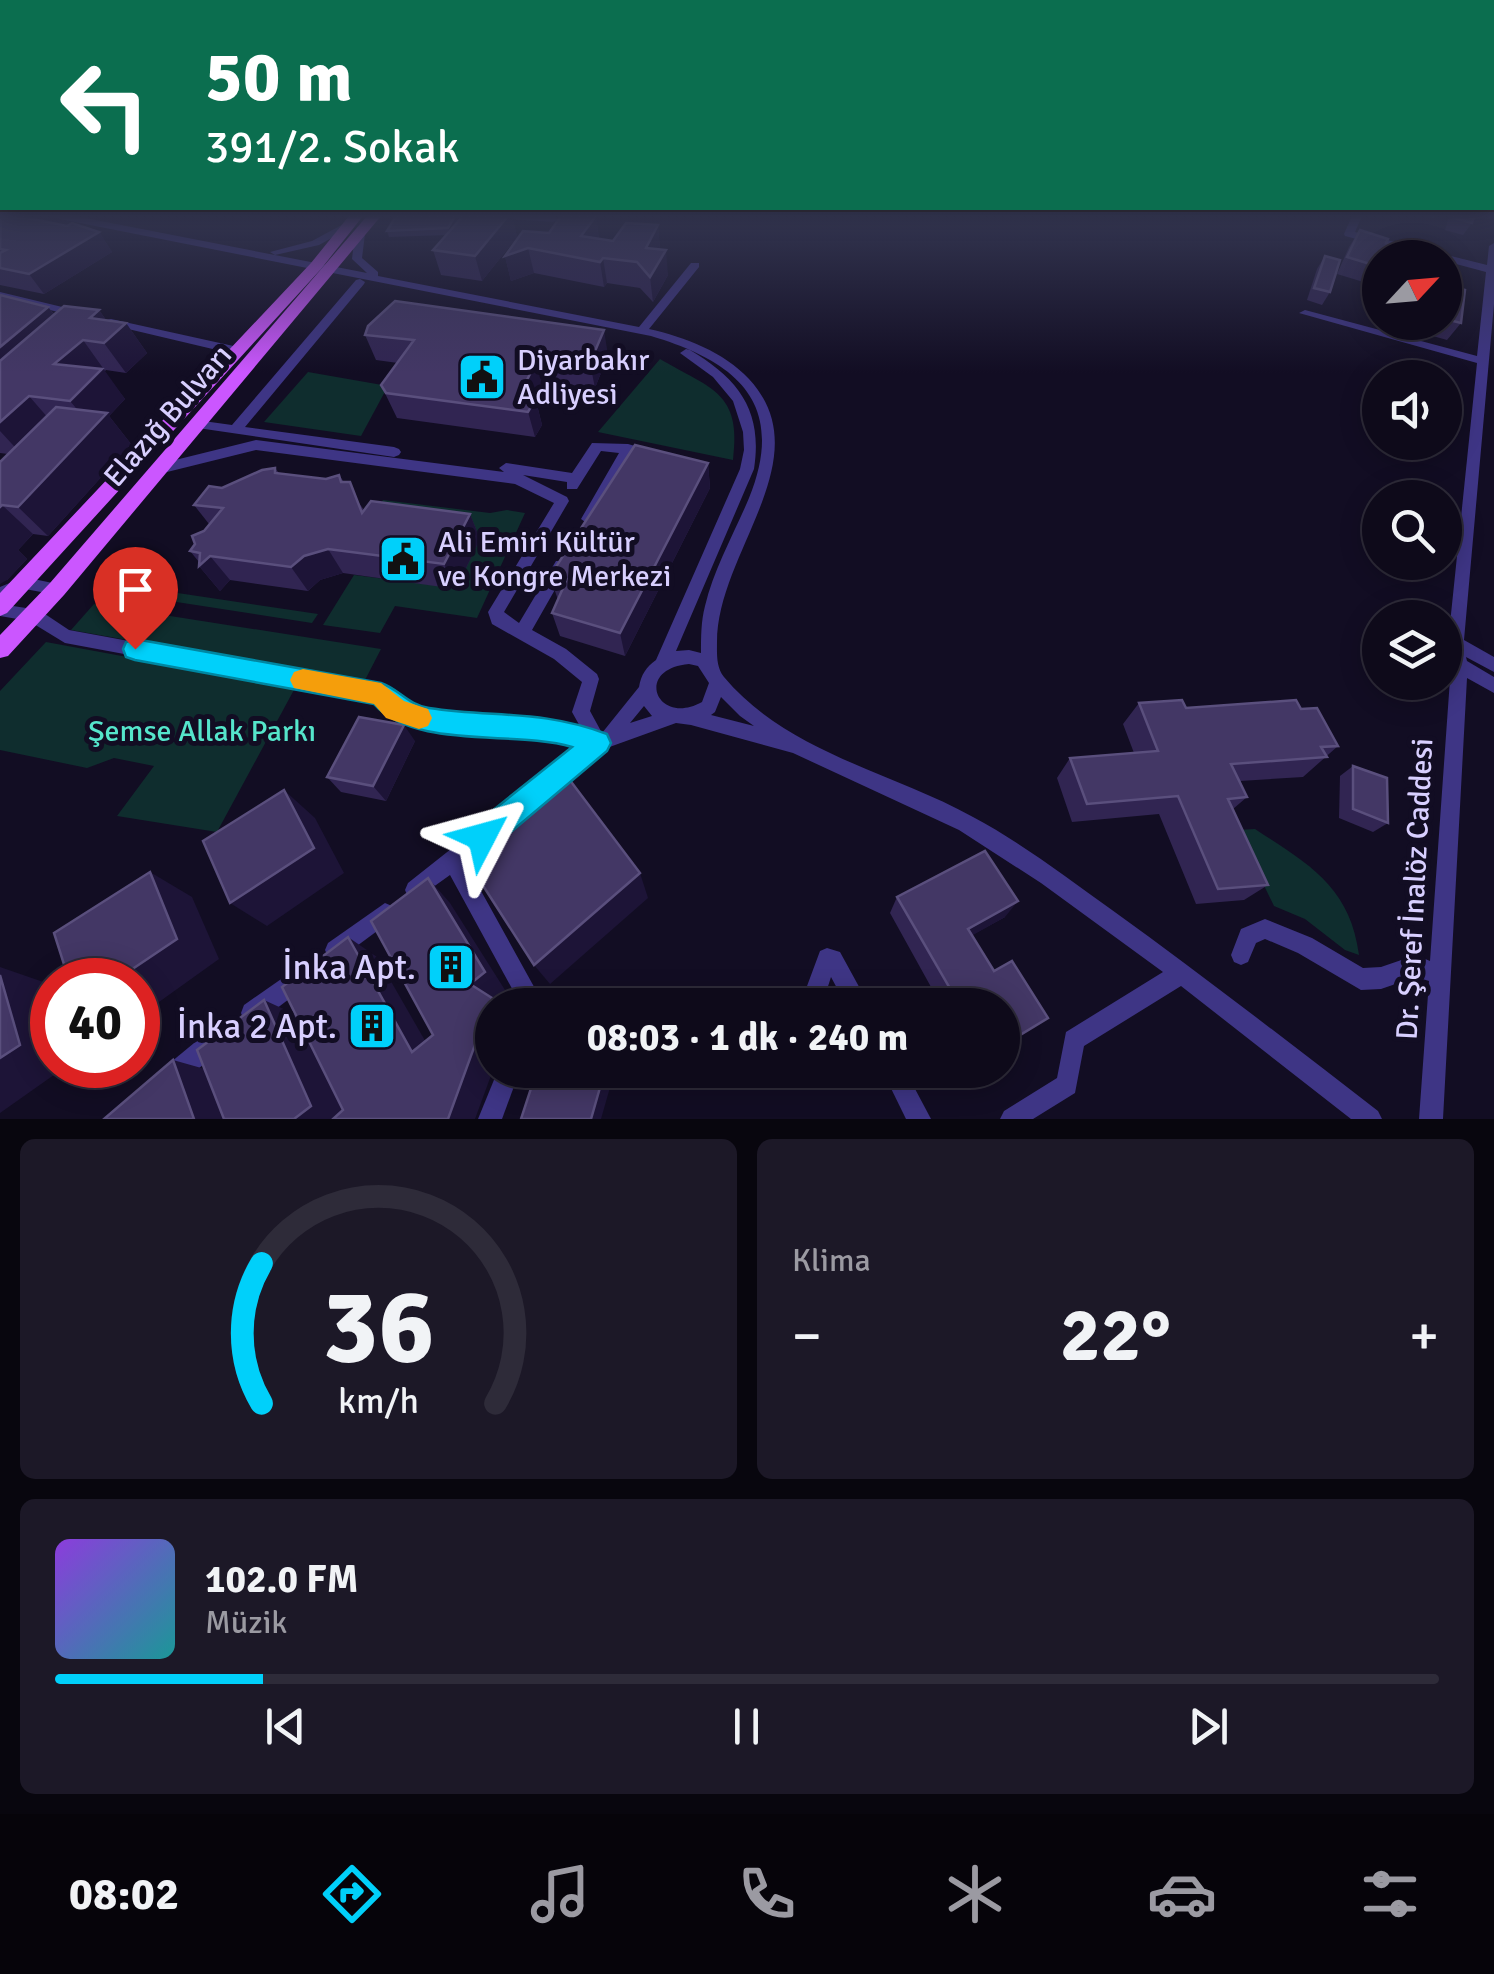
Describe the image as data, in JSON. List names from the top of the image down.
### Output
{
  "streets": {
    "main road": ["Elazığ Bulvarı"],
    "street": ["Dr. Şeref İnalöz Caddesi"]
  },
  "parks": ["Şemse Allak Parkı"],
  "places": {
    "public building": ["Diyarbakır Adliyesi", "Ali Emiri Kültür ve Kongre Merkezi"],
    "building": ["İnka Apt.", "İnka 2 Apt."]
  },
  "north": "top right",
  "page": {
    "turn": ["50 m", "391/2. Sokak"],
    "limit": "40",
    "trip": "08:03 · 1 dk · 240 m",
    "tile": "Klima",
    "heat": ["−", "22°", "+"],
    "song": ["102.0 FM", "Müzik"],
    "tabs": "08:02",
    "gauge": ["36", "km/h"]
  }
}
